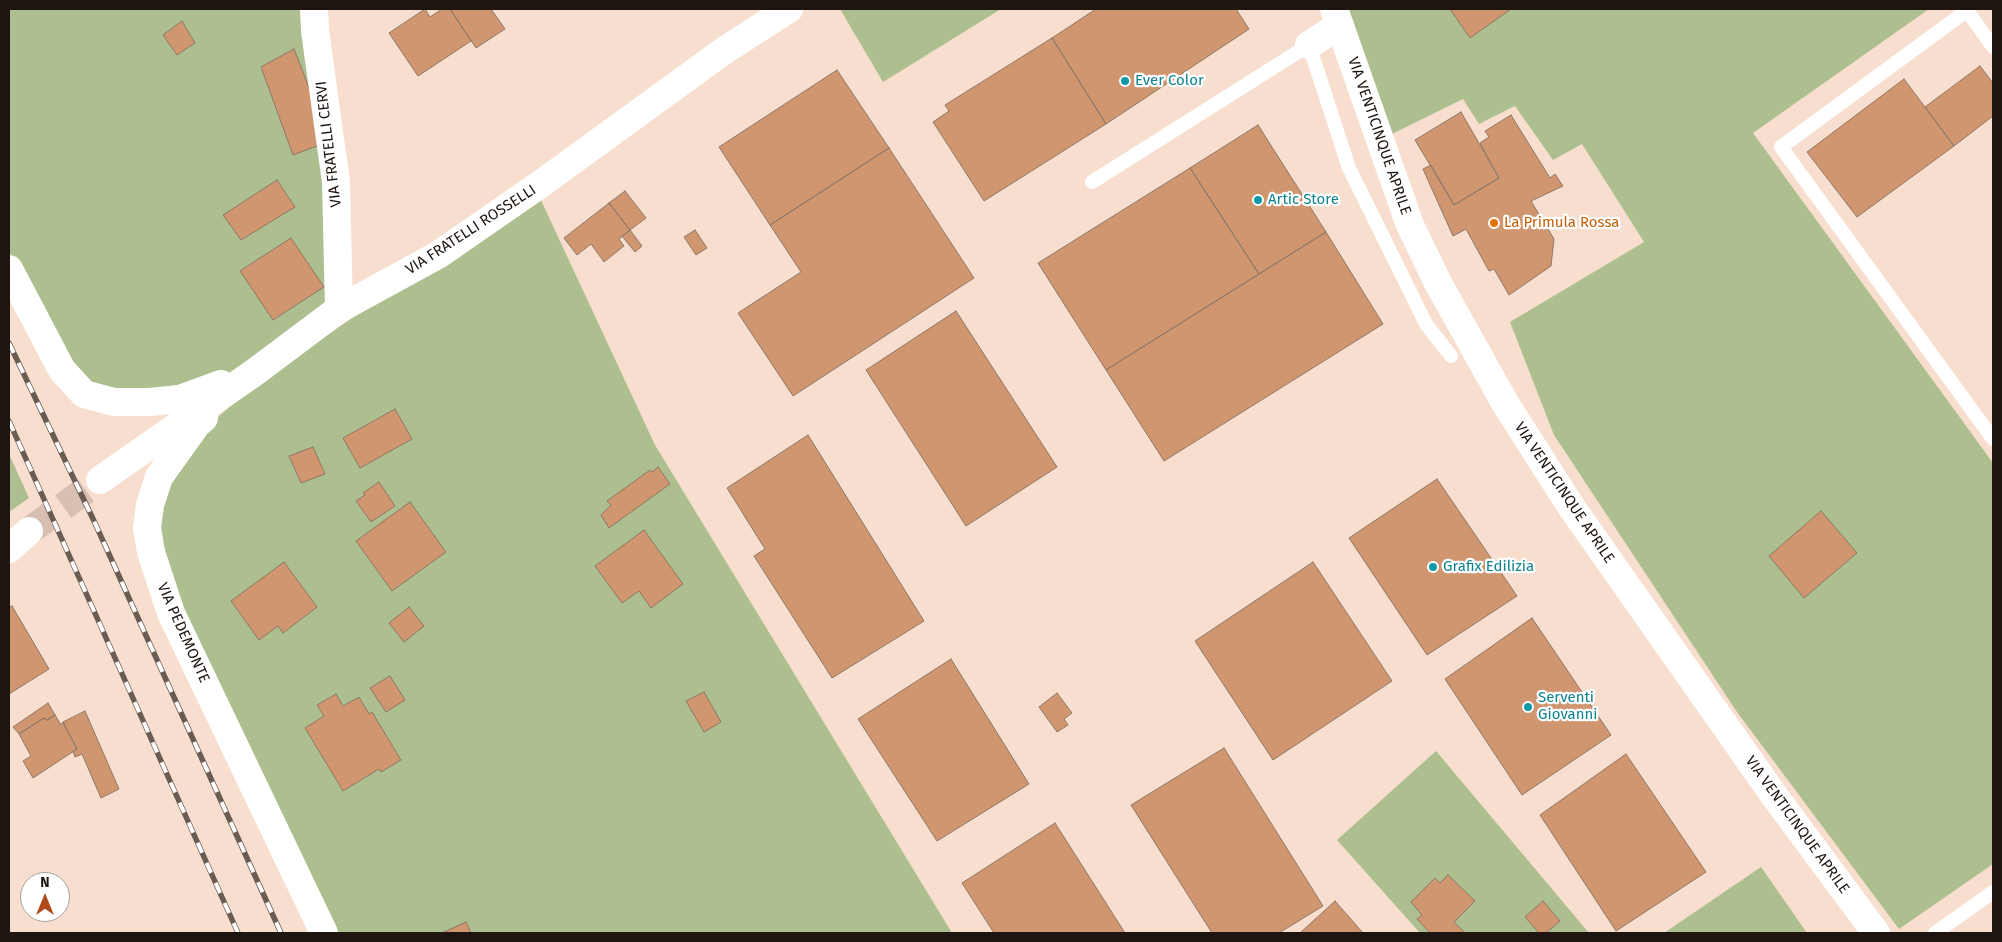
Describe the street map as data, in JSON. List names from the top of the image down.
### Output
{
  "streets": {
    "street": [
      "VIA VENTICINQUE APRILE",
      "VIA FRATELLI CERVI",
      "VIA FRATELLI ROSSELLI",
      "VIA PEDEMONTE"
    ]
  },
  "crossings": [
    ["VIA FRATELLI CERVI", "VIA FRATELLI ROSSELLI"],
    ["VIA FRATELLI ROSSELLI", "VIA PEDEMONTE"]
  ],
  "places": [
    "Ever Color",
    "Artic Store",
    "La Primula Rossa",
    "Grafix Edilizia",
    "Serventi Giovanni"
  ],
  "north": "top"
}
